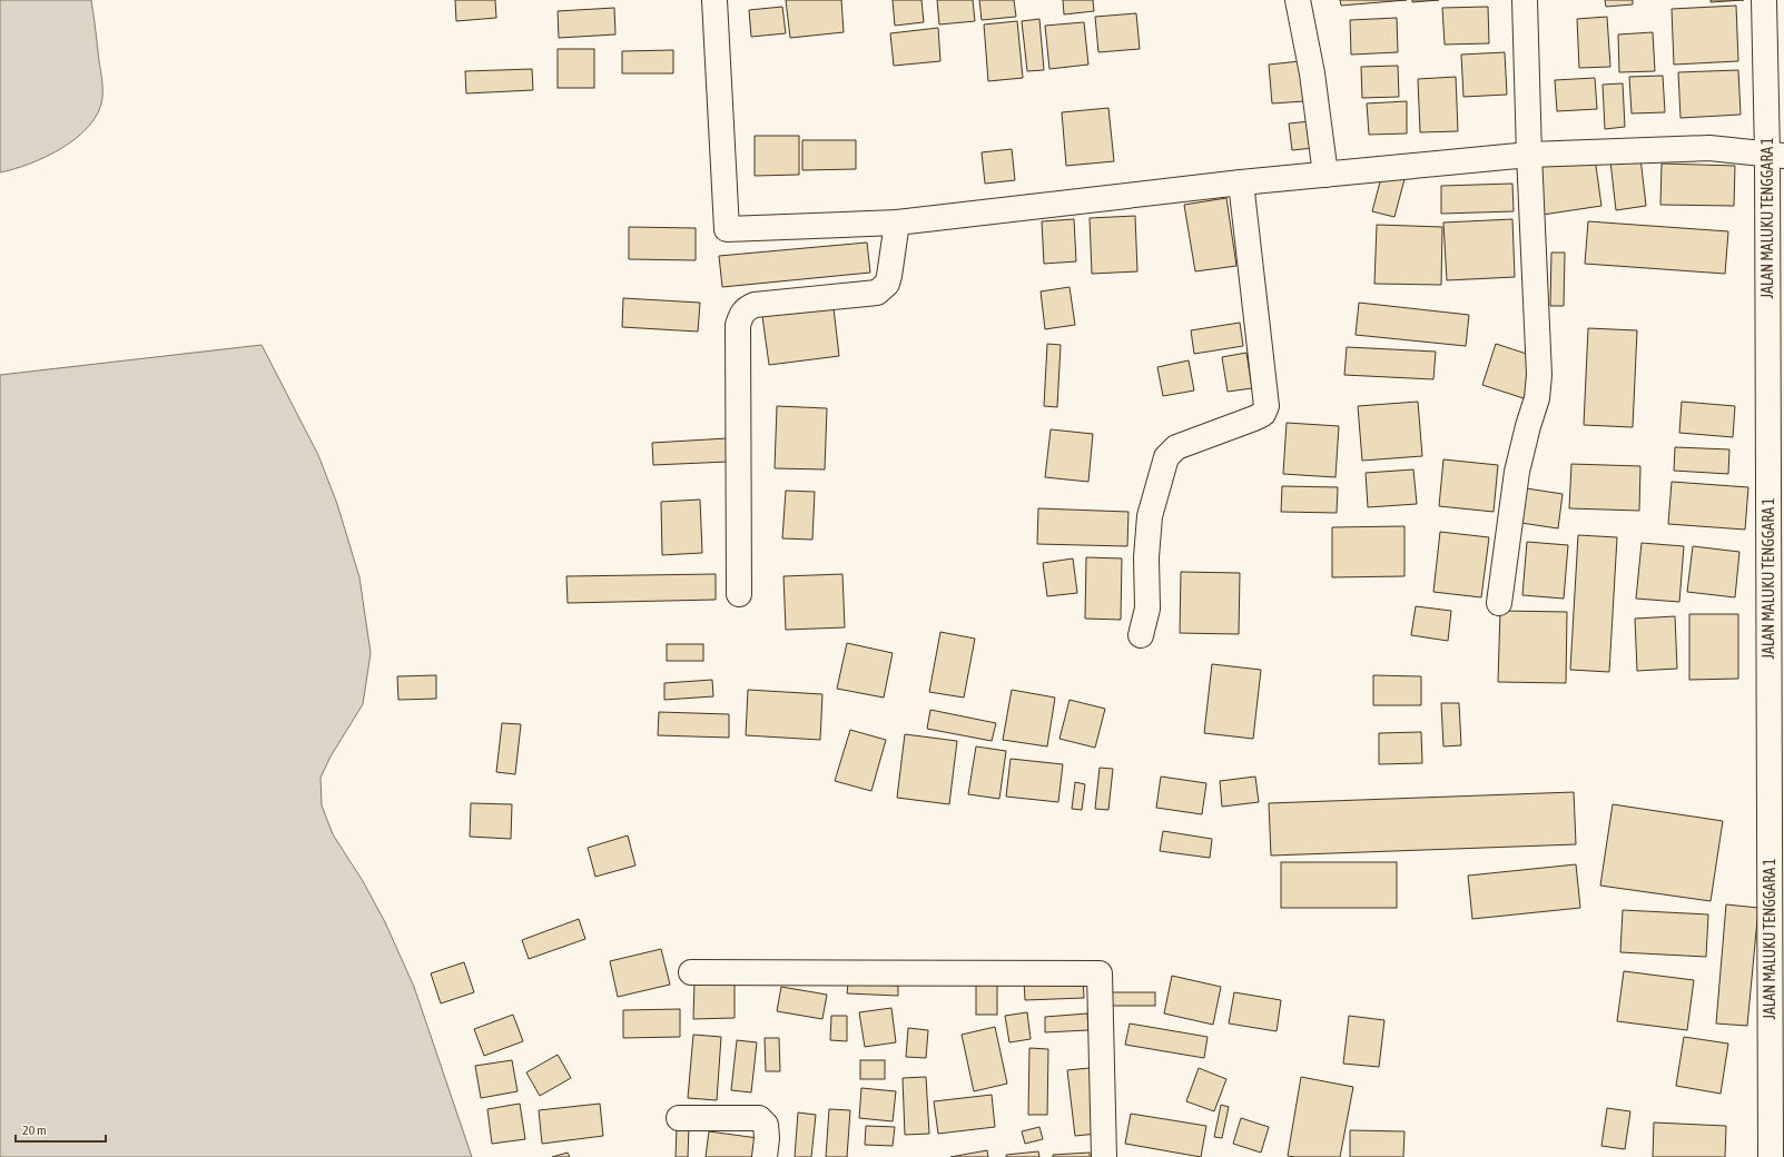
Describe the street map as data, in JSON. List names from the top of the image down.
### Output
{
  "streets": {
    "main road": ["JALAN MALUKU TENGGARA 1"]
  },
  "scale_bar": "20 m"
}
